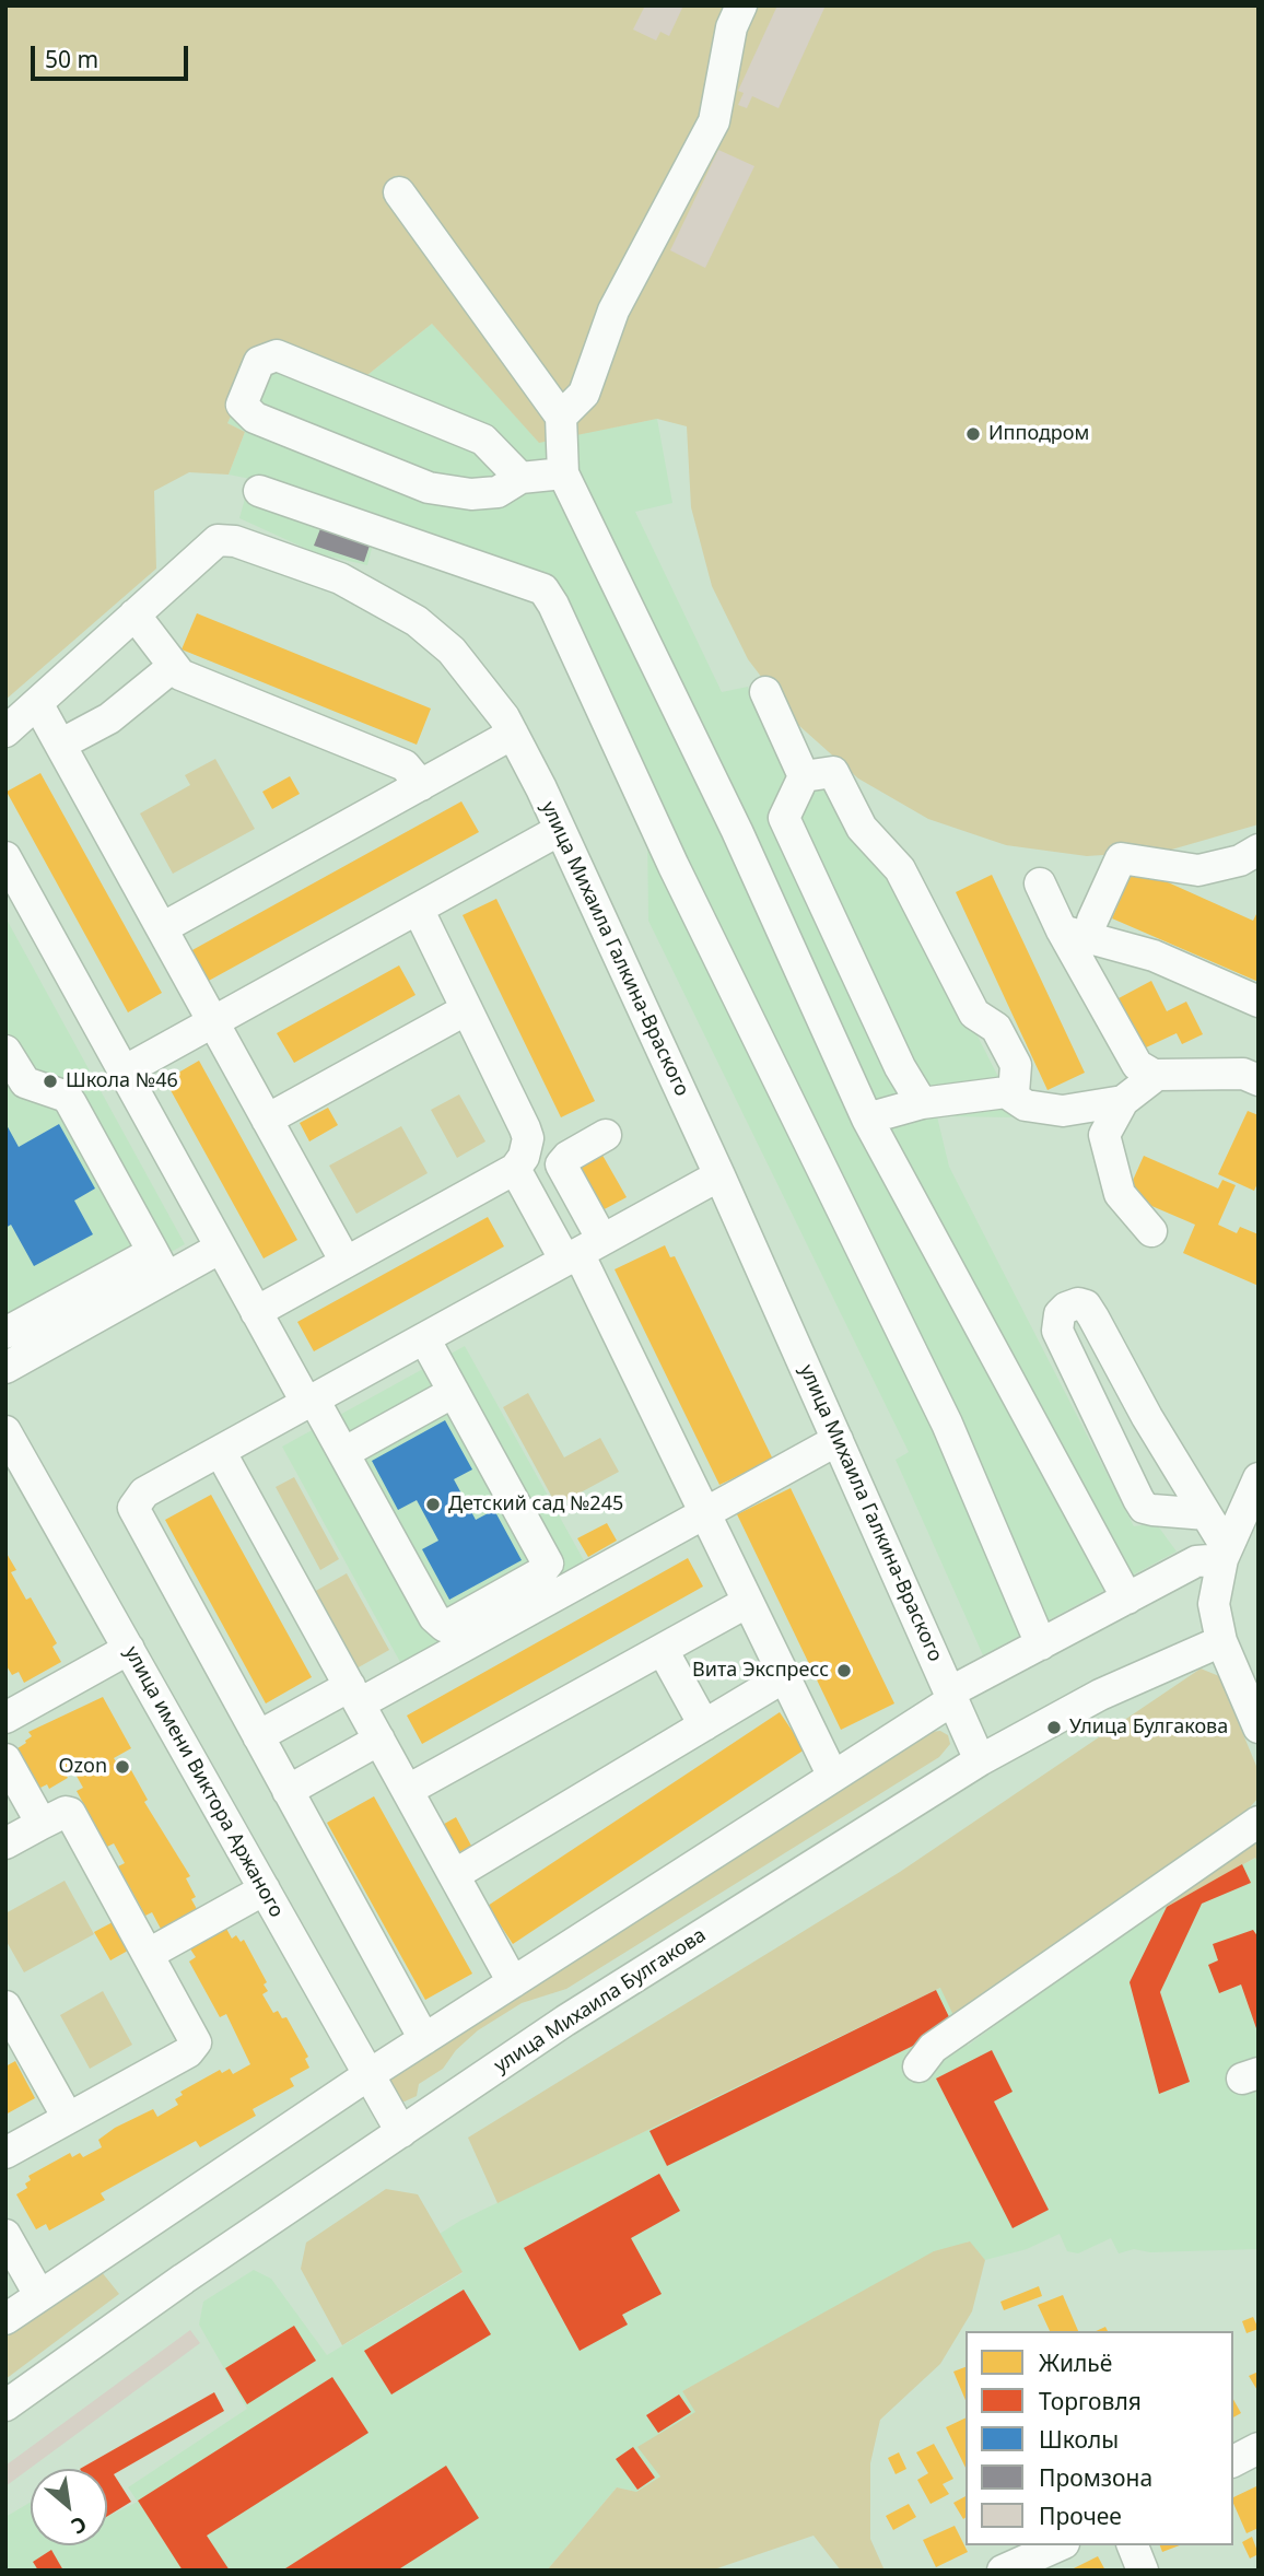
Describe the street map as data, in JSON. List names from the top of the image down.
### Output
{
  "streets": {
    "street": ["улица Михаила Галкина-Враского", "улица имени Виктора Аржаного", "улица Михаила Булгакова"]
  },
  "crossings": [
    ["улица Михаила Галкина-Враского", "улица Михаила Булгакова"],
    ["улица имени Виктора Аржаного", "улица Михаила Булгакова"]
  ],
  "places": [
    "Ипподром",
    "Школа №46",
    "Детский сад №245",
    "Вита Экспресс",
    "Улица Булгакова",
    "Ozon"
  ],
  "legend": [
    "Жильё",
    "Торговля",
    "Школы",
    "Промзона",
    "Прочее"
  ],
  "scale_bar": "50 m",
  "north": "bottom right"
}
